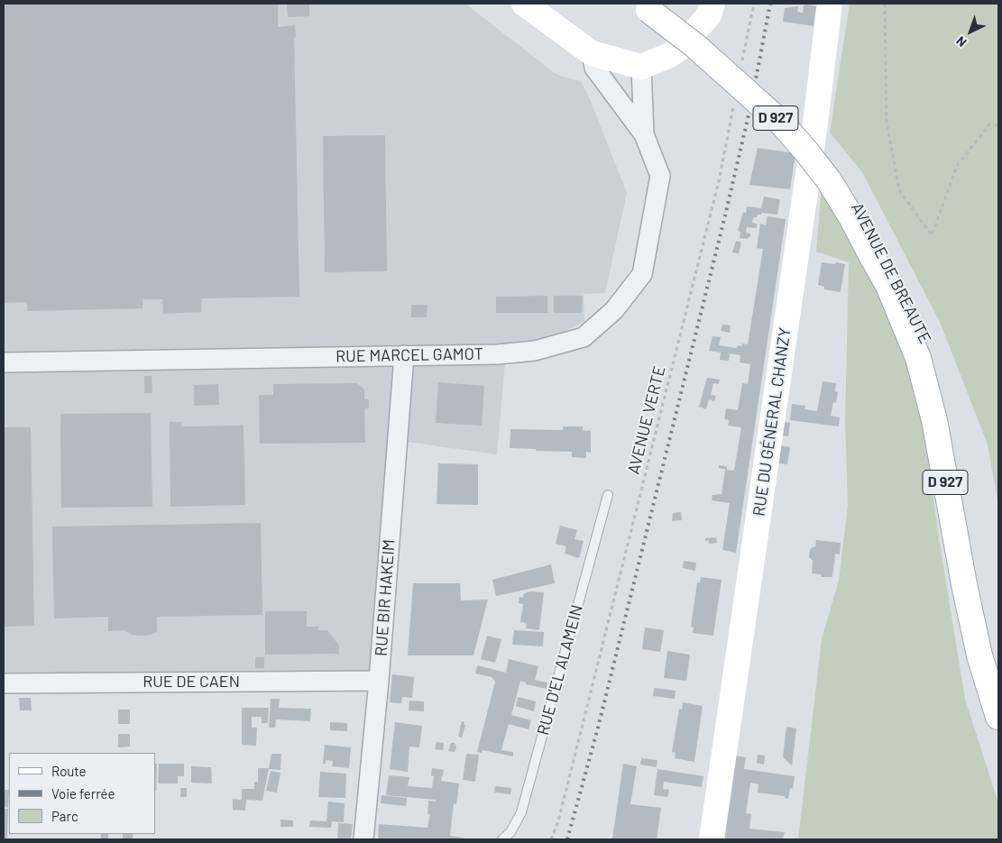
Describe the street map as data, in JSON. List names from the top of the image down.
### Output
{
  "streets": {
    "main road": ["D 927", "AVENUE DE BREAUTE", "RUE DU GÉNERAL CHANZY"],
    "street": ["RUE MARCEL GAMOT", "RUE BIR HAKEIM", "RUE DE CAEN"],
    "lane": ["RUE D'EL ALAMEIN"],
    "path": ["AVENUE VERTE"]
  },
  "crossings": [
    ["RUE MARCEL GAMOT", "RUE BIR HAKEIM"],
    ["RUE BIR HAKEIM", "RUE DE CAEN"]
  ],
  "legend": ["Route", "Voie ferrée", "Parc"],
  "north": "bottom left"
}
